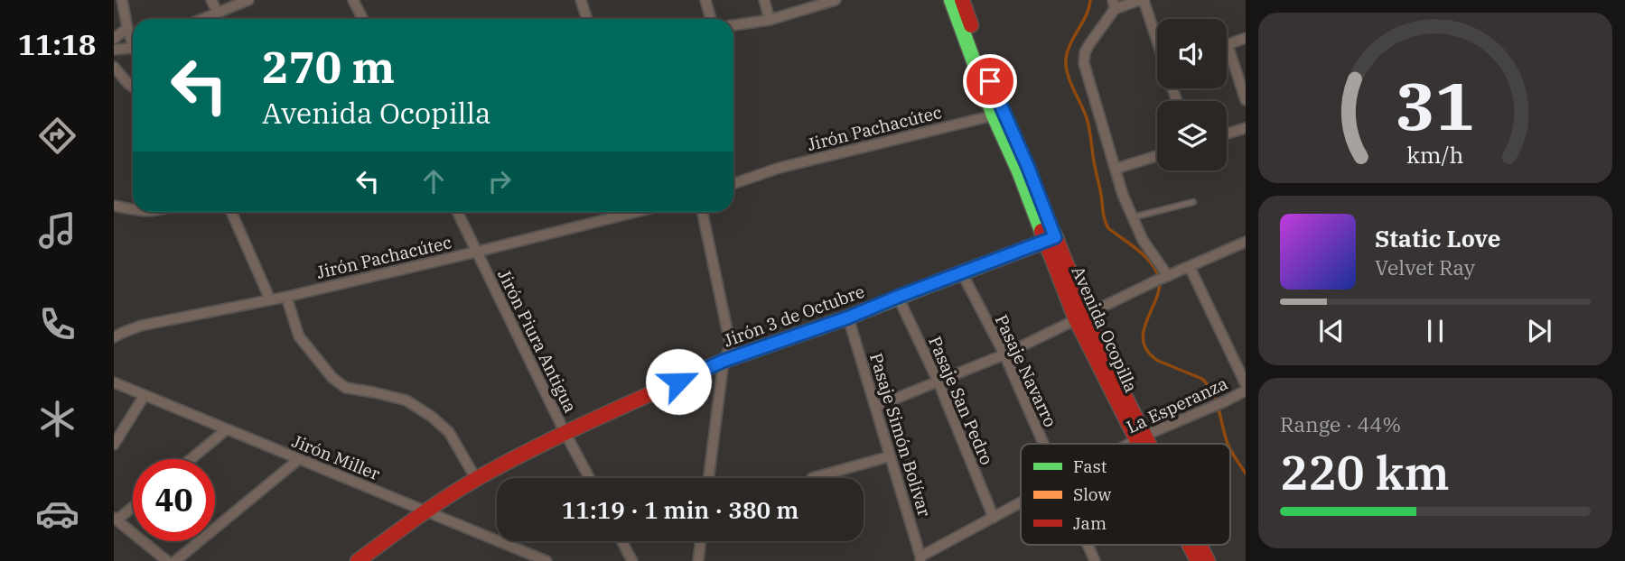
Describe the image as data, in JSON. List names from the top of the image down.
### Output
{
  "streets": {
    "street": [
      "Jirón Pachacútec",
      "Jirón 3 de Octubre",
      "Avenida Ocopilla",
      "Jirón Piura Antigua",
      "Pasaje Navarro",
      "Pasaje San Pedro",
      "La Esperanza",
      "Pasaje Simón Bolívar",
      "Jirón Miller"
    ]
  },
  "crossings": [
    ["Jirón Pachacútec", "Avenida Ocopilla"],
    ["Jirón Pachacútec", "Jirón Piura Antigua"],
    ["Jirón 3 de Octubre", "Avenida Ocopilla"],
    ["Jirón 3 de Octubre", "Jirón Piura Antigua"],
    ["Jirón 3 de Octubre", "Pasaje Navarro"],
    ["Jirón 3 de Octubre", "Pasaje San Pedro"],
    ["Jirón 3 de Octubre", "Pasaje Simón Bolívar"],
    ["Jirón 3 de Octubre", "Jirón Miller"],
    ["Avenida Ocopilla", "La Esperanza"],
    ["Pasaje San Pedro", "La Esperanza"],
    ["La Esperanza", "Pasaje Simón Bolívar"]
  ],
  "legend": ["Fast", "Slow", "Jam"],
  "page": {
    "tabs": "11:18",
    "turn": ["270 m", "Avenida Ocopilla"],
    "song": ["Static Love", "Velvet Ray"],
    "tile": ["Range · 44%", "220 km"],
    "limit": "40",
    "trip": "11:19 · 1 min · 380 m",
    "gauge": ["31", "km/h"]
  }
}
